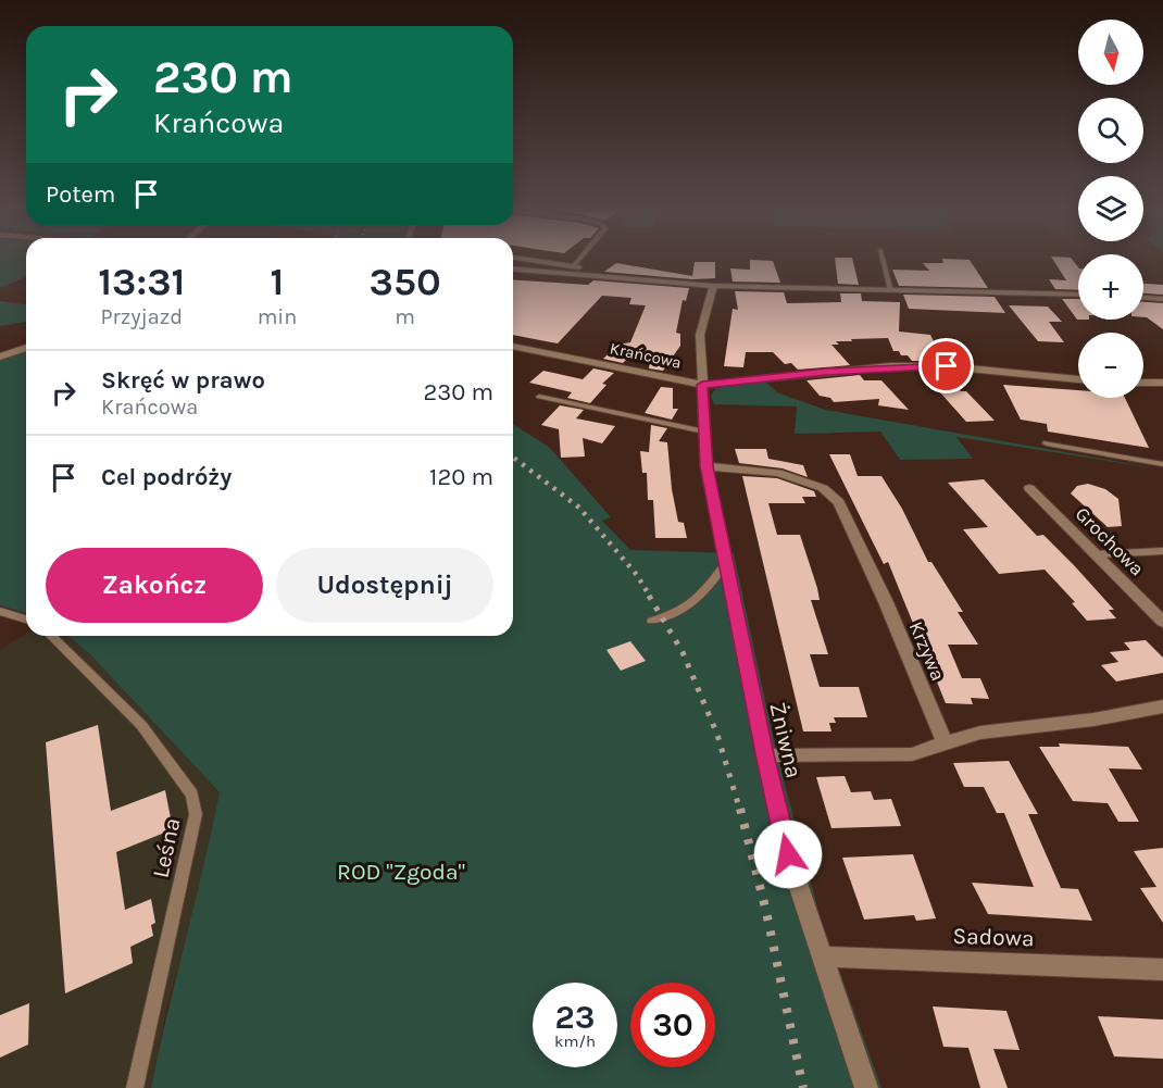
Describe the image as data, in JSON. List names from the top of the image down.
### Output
{
  "streets": {
    "street": [
      "Krańcowa",
      "Grochowa",
      "Krzywa",
      "Żniwna",
      "Sadowa"
    ],
    "lane": ["Leśna"]
  },
  "crossings": [
    ["Krańcowa", "Żniwna"],
    ["Krzywa", "Żniwna"],
    ["Żniwna", "Sadowa"]
  ],
  "parks": ["ROD \"Zgoda\""],
  "north": "bottom",
  "page": {
    "map_buttons": ["+", "−"],
    "turn": ["230 m", "Krańcowa"],
    "then": "Potem",
    "eta": [
      "13:31",
      "Przyjazd",
      "1",
      "min",
      "350",
      "m"
    ],
    "list": [
      {
        "name": "Skręć w prawo",
        "note": "Krańcowa",
        "value": "230 m"
      },
      {
        "name": "Cel podróży",
        "value": "120 m"
      }
    ],
    "buttons": ["Zakończ", "Udostępnij"],
    "speed": "23 km/h",
    "limit": "30"
  }
}
